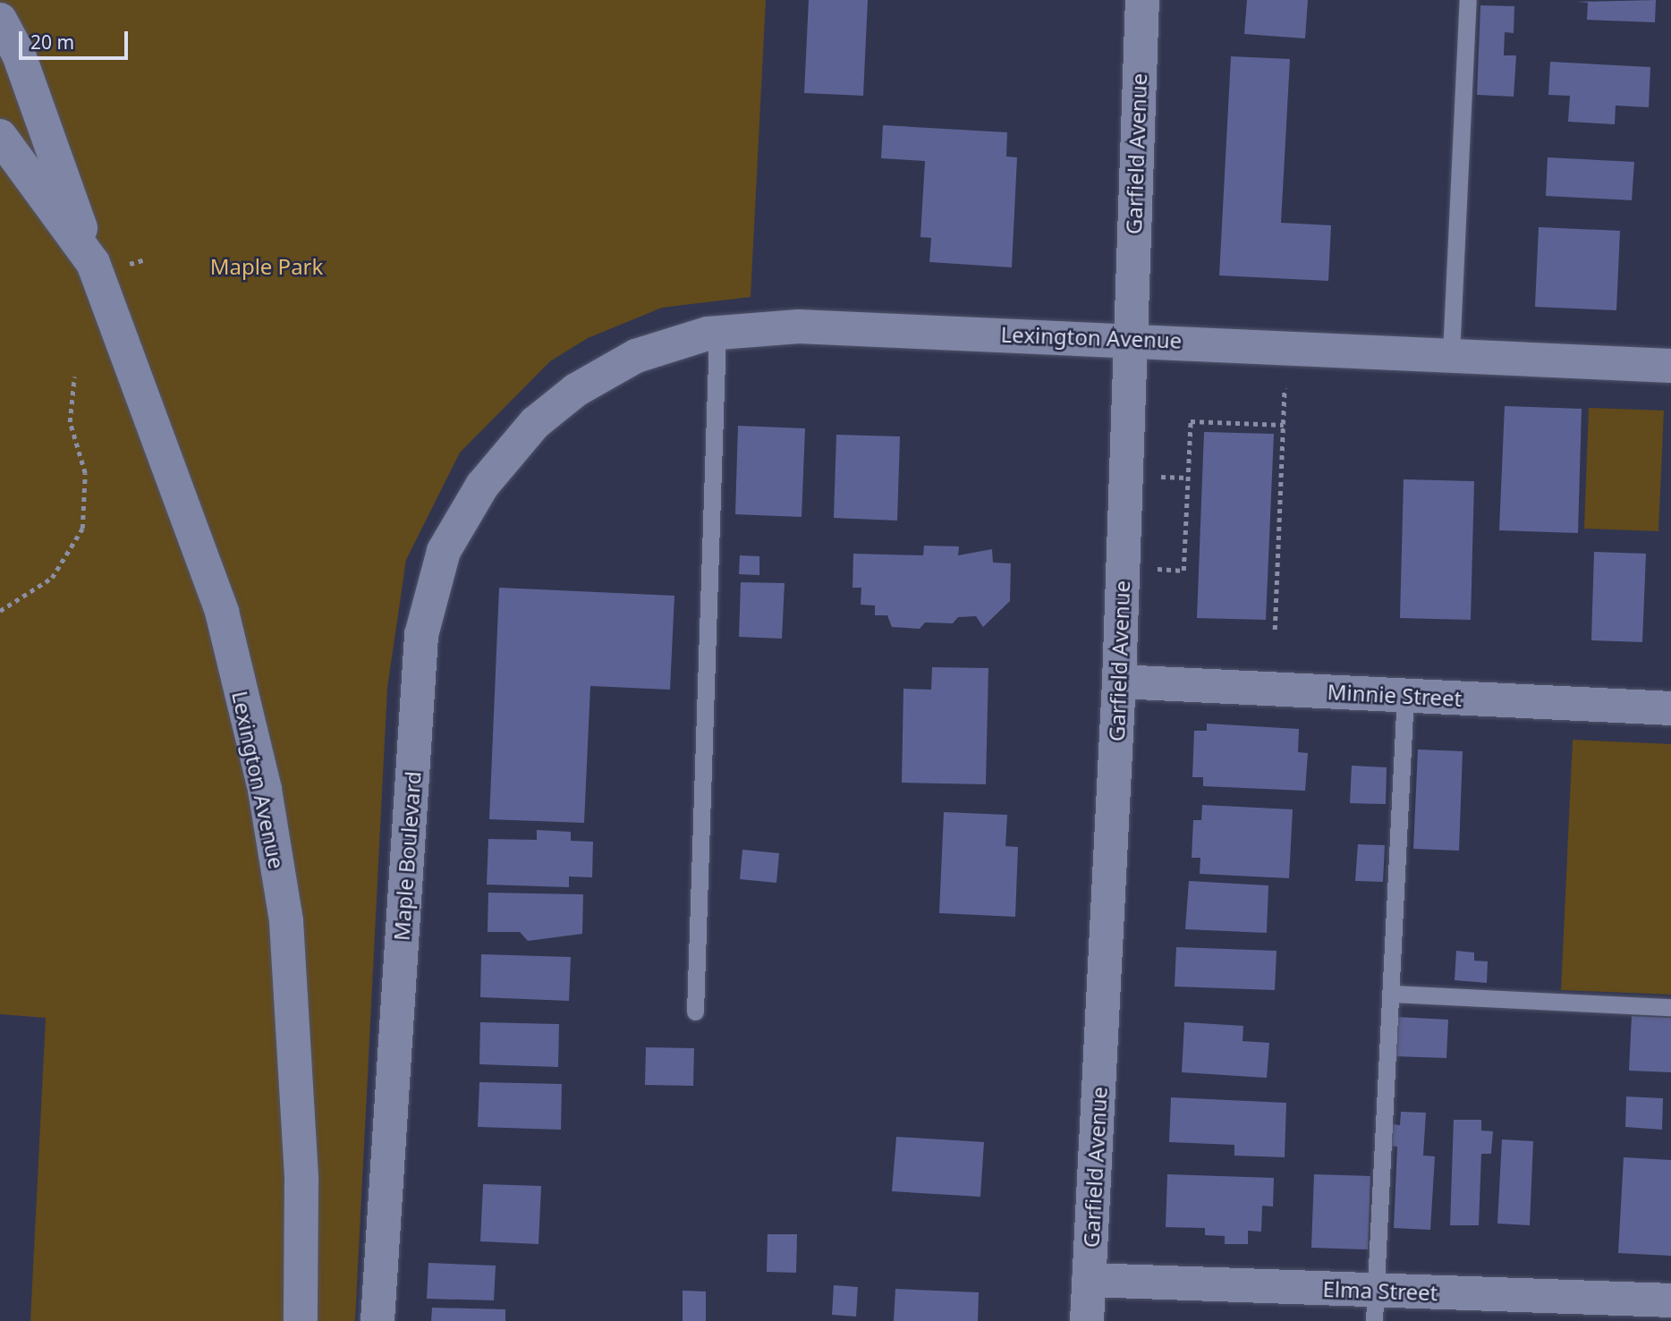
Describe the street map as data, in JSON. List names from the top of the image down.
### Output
{
  "streets": {
    "street": [
      "Garfield Avenue",
      "Lexington Avenue",
      "Minnie Street",
      "Maple Boulevard",
      "Elma Street"
    ]
  },
  "crossings": [
    ["Garfield Avenue", "Lexington Avenue"],
    ["Garfield Avenue", "Minnie Street"],
    ["Garfield Avenue", "Elma Street"],
    ["Lexington Avenue", "Maple Boulevard"]
  ],
  "parks": ["Maple Park"],
  "scale_bar": "20 m"
}
